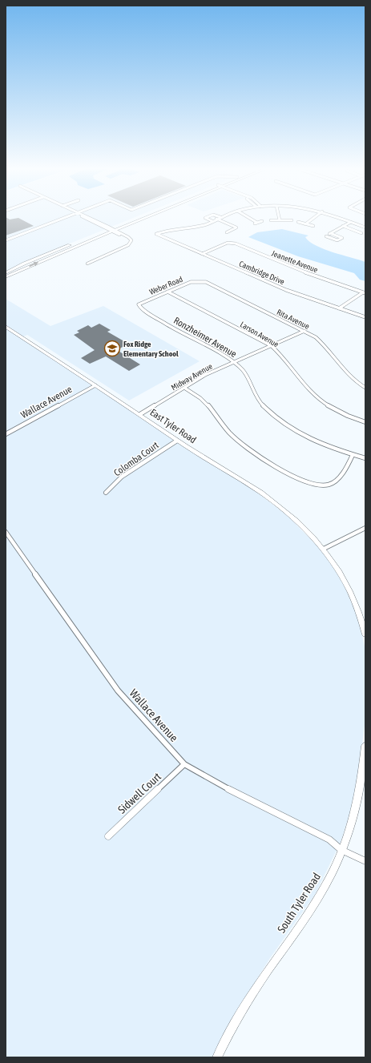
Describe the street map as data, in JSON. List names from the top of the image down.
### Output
{
  "streets": {
    "main road": ["East Tyler Road", "South Tyler Road"],
    "street": [
      "Jeanette Avenue",
      "Cambridge Drive",
      "Weber Road",
      "Rita Avenue",
      "Larson Avenue",
      "Ronzheimer Avenue",
      "Midway Avenue",
      "Wallace Avenue",
      "Colomba Court",
      "Sidwell Court"
    ]
  },
  "crossings": [
    ["Jeanette Avenue", "Cambridge Drive"],
    ["Weber Road", "Rita Avenue"],
    ["Weber Road", "Larson Avenue"],
    ["Weber Road", "Ronzheimer Avenue"],
    ["Rita Avenue", "Midway Avenue"],
    ["Larson Avenue", "Midway Avenue"],
    ["Ronzheimer Avenue", "Midway Avenue"],
    ["Midway Avenue", "East Tyler Road"],
    ["Wallace Avenue", "East Tyler Road"],
    ["Wallace Avenue", "Sidwell Court"],
    ["Wallace Avenue", "South Tyler Road"],
    ["East Tyler Road", "Colomba Court"]
  ],
  "places": {
    "school or university": ["Fox Ridge Elementary School"]
  }
}
